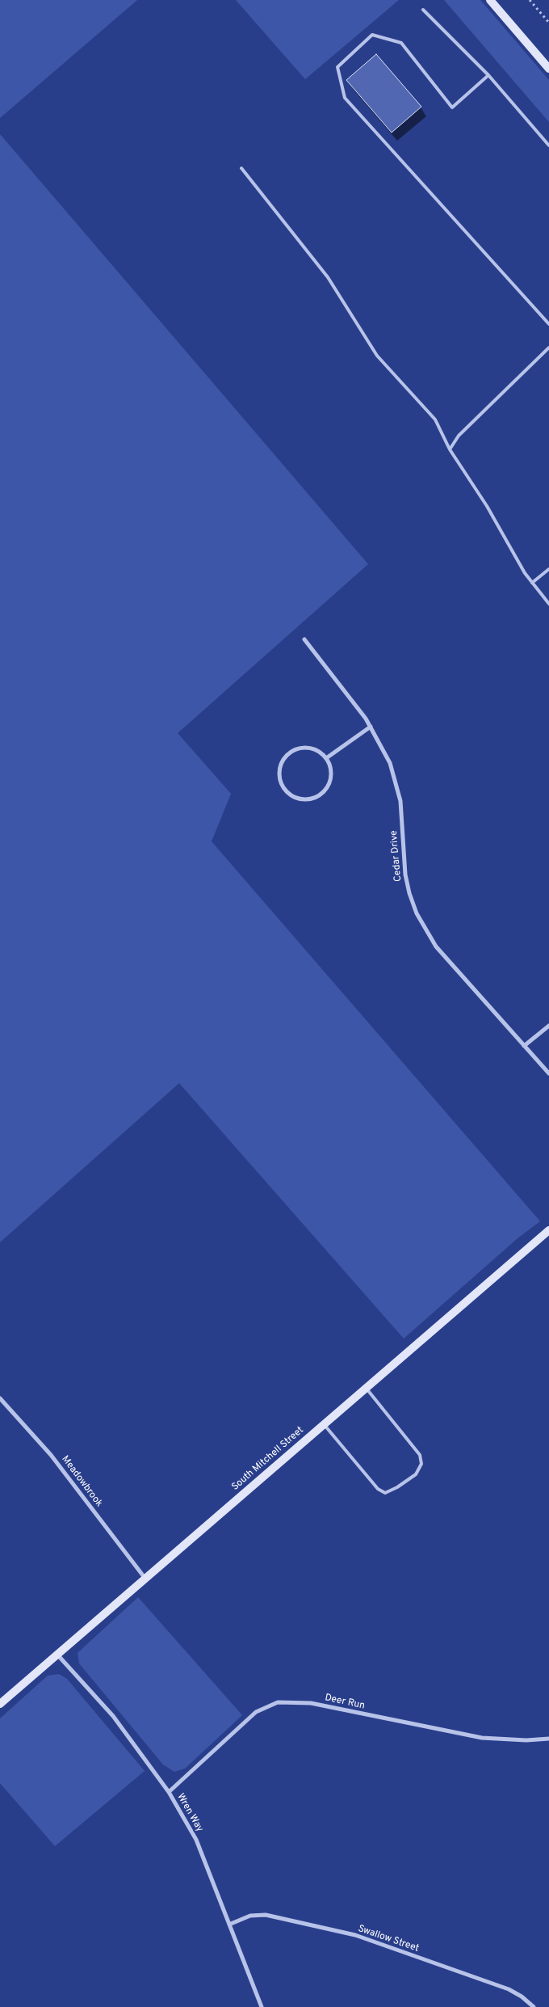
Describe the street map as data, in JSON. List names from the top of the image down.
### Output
{
  "streets": {
    "street": [
      "Cedar Drive",
      "South Mitchell Street",
      "Meadowbrook",
      "Deer Run",
      "Wren Way",
      "Swallow Street"
    ]
  },
  "crossings": [
    ["South Mitchell Street", "Meadowbrook"],
    ["South Mitchell Street", "Wren Way"],
    ["Deer Run", "Wren Way"],
    ["Wren Way", "Swallow Street"]
  ]
}
